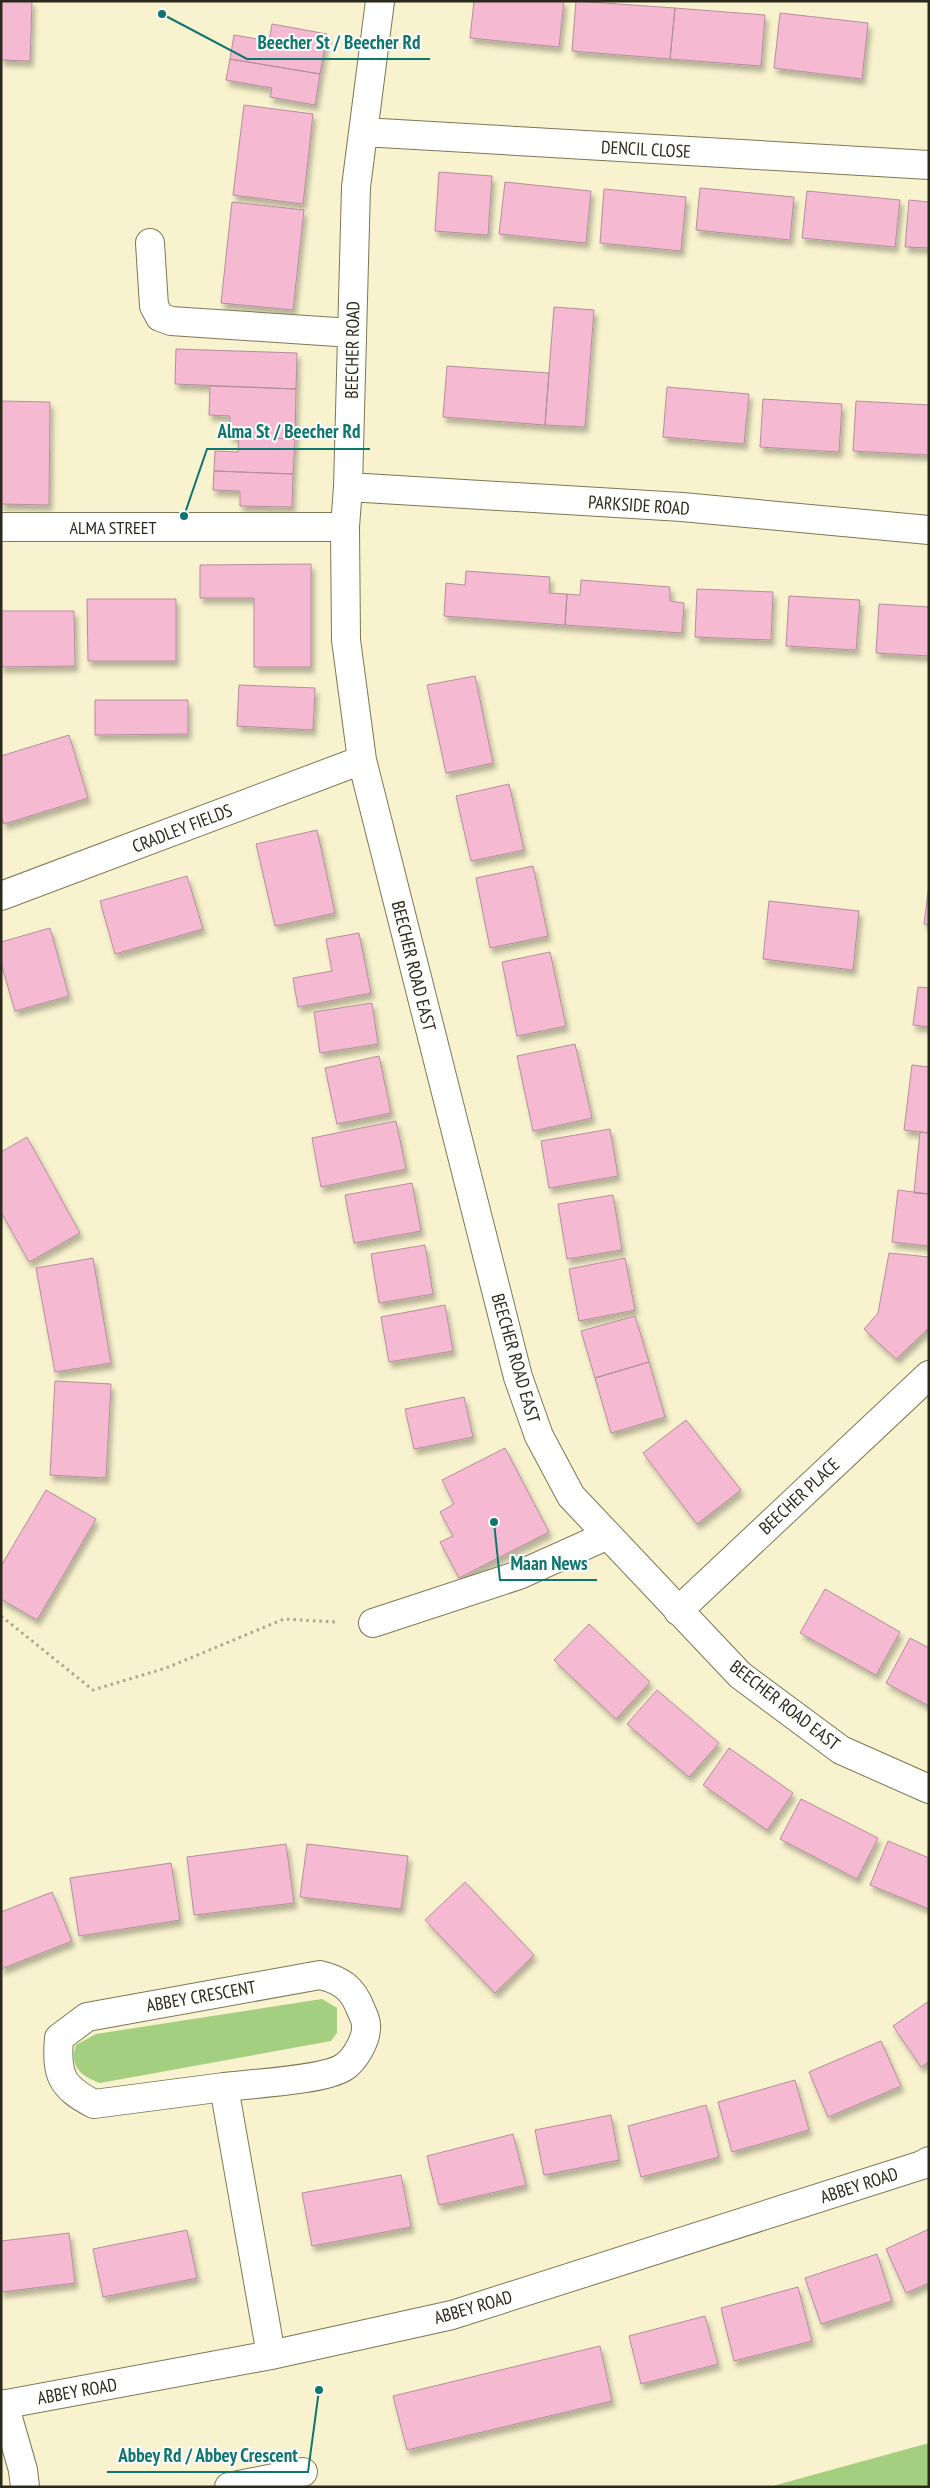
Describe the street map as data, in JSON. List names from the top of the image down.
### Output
{
  "streets": {
    "street": [
      "DENCIL CLOSE",
      "BEECHER ROAD",
      "PARKSIDE ROAD",
      "ALMA STREET",
      "CRADLEY FIELDS",
      "BEECHER ROAD EAST",
      "BEECHER PLACE",
      "ABBEY CRESCENT",
      "ABBEY ROAD"
    ]
  },
  "crossings": [
    ["DENCIL CLOSE", "BEECHER ROAD"],
    ["BEECHER ROAD", "PARKSIDE ROAD"],
    ["BEECHER ROAD", "ALMA STREET"],
    ["BEECHER ROAD", "CRADLEY FIELDS"],
    ["BEECHER ROAD", "BEECHER ROAD EAST"],
    ["CRADLEY FIELDS", "BEECHER ROAD EAST"],
    ["BEECHER ROAD EAST", "BEECHER PLACE"]
  ],
  "places": [
    "Beecher St / Beecher Rd",
    "Alma St / Beecher Rd",
    "Maan News",
    "Abbey Rd / Abbey Crescent"
  ]
}
